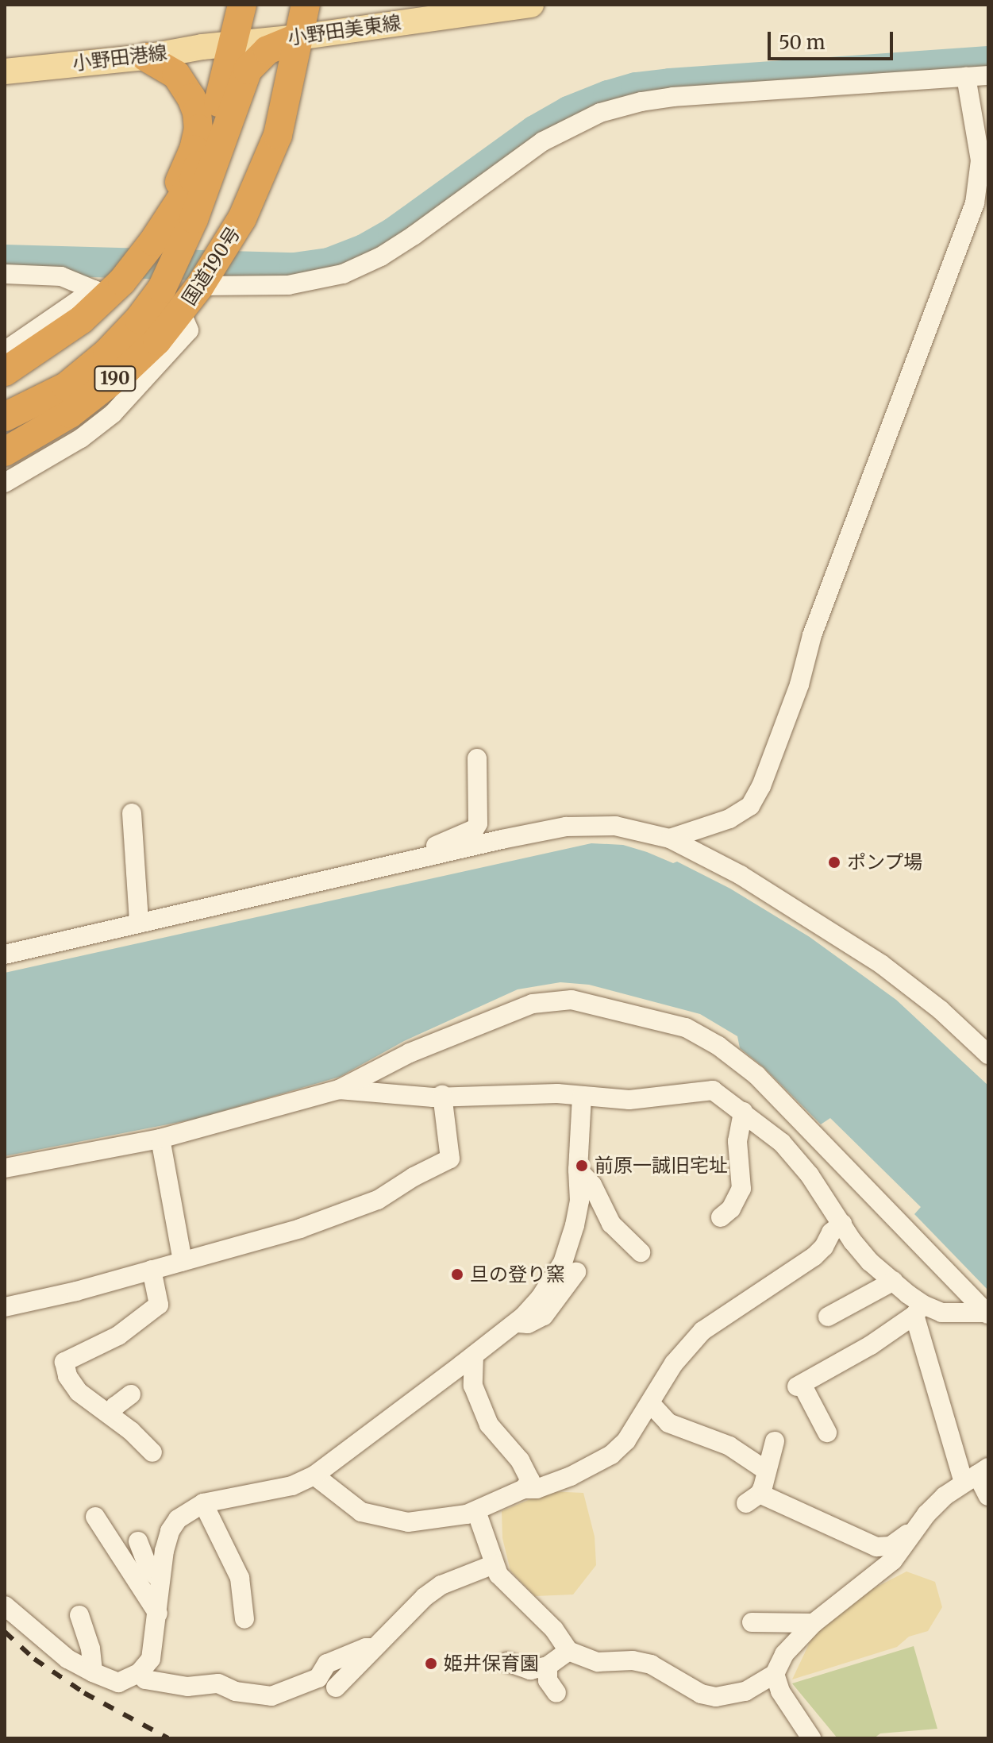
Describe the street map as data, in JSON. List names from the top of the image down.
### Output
{
  "streets": {
    "highway": ["国道190号", "190"],
    "main road": ["小野田美東線", "小野田港線"]
  },
  "crossings": [
    ["小野田美東線", "小野田港線"],
    ["小野田美東線", "国道190号"]
  ],
  "places": [
    "ポンプ場",
    "前原一誠旧宅址",
    "旦の登り窯",
    "姫井保育園"
  ],
  "scale_bar": "50 m"
}
